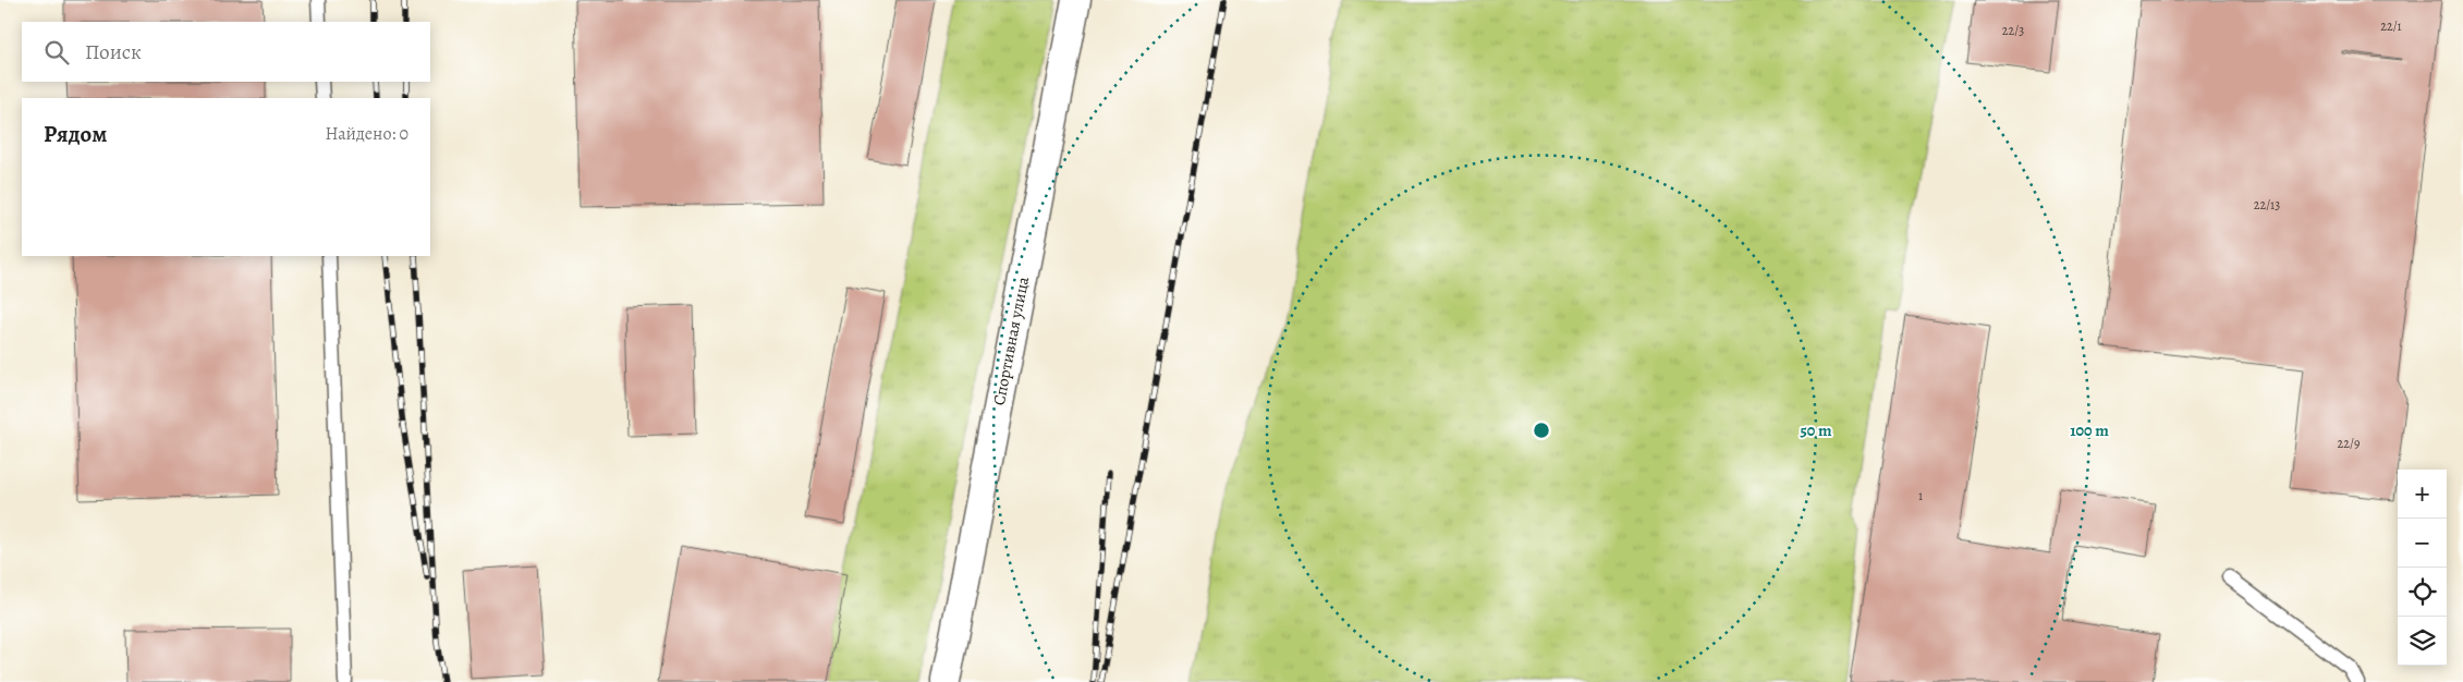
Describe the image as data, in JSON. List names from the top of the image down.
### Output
{
  "streets": {
    "street": ["Спортивная улица"]
  },
  "house_numbers": [
    "22/1",
    "22/3",
    "22/13",
    "22/9",
    "1"
  ],
  "page": {
    "search": "Поиск",
    "heading": ["Рядом", "Найдено: 0"],
    "map_buttons": ["+", "−"]
  },
  "rings": ["50 m", "100 m"]
}
